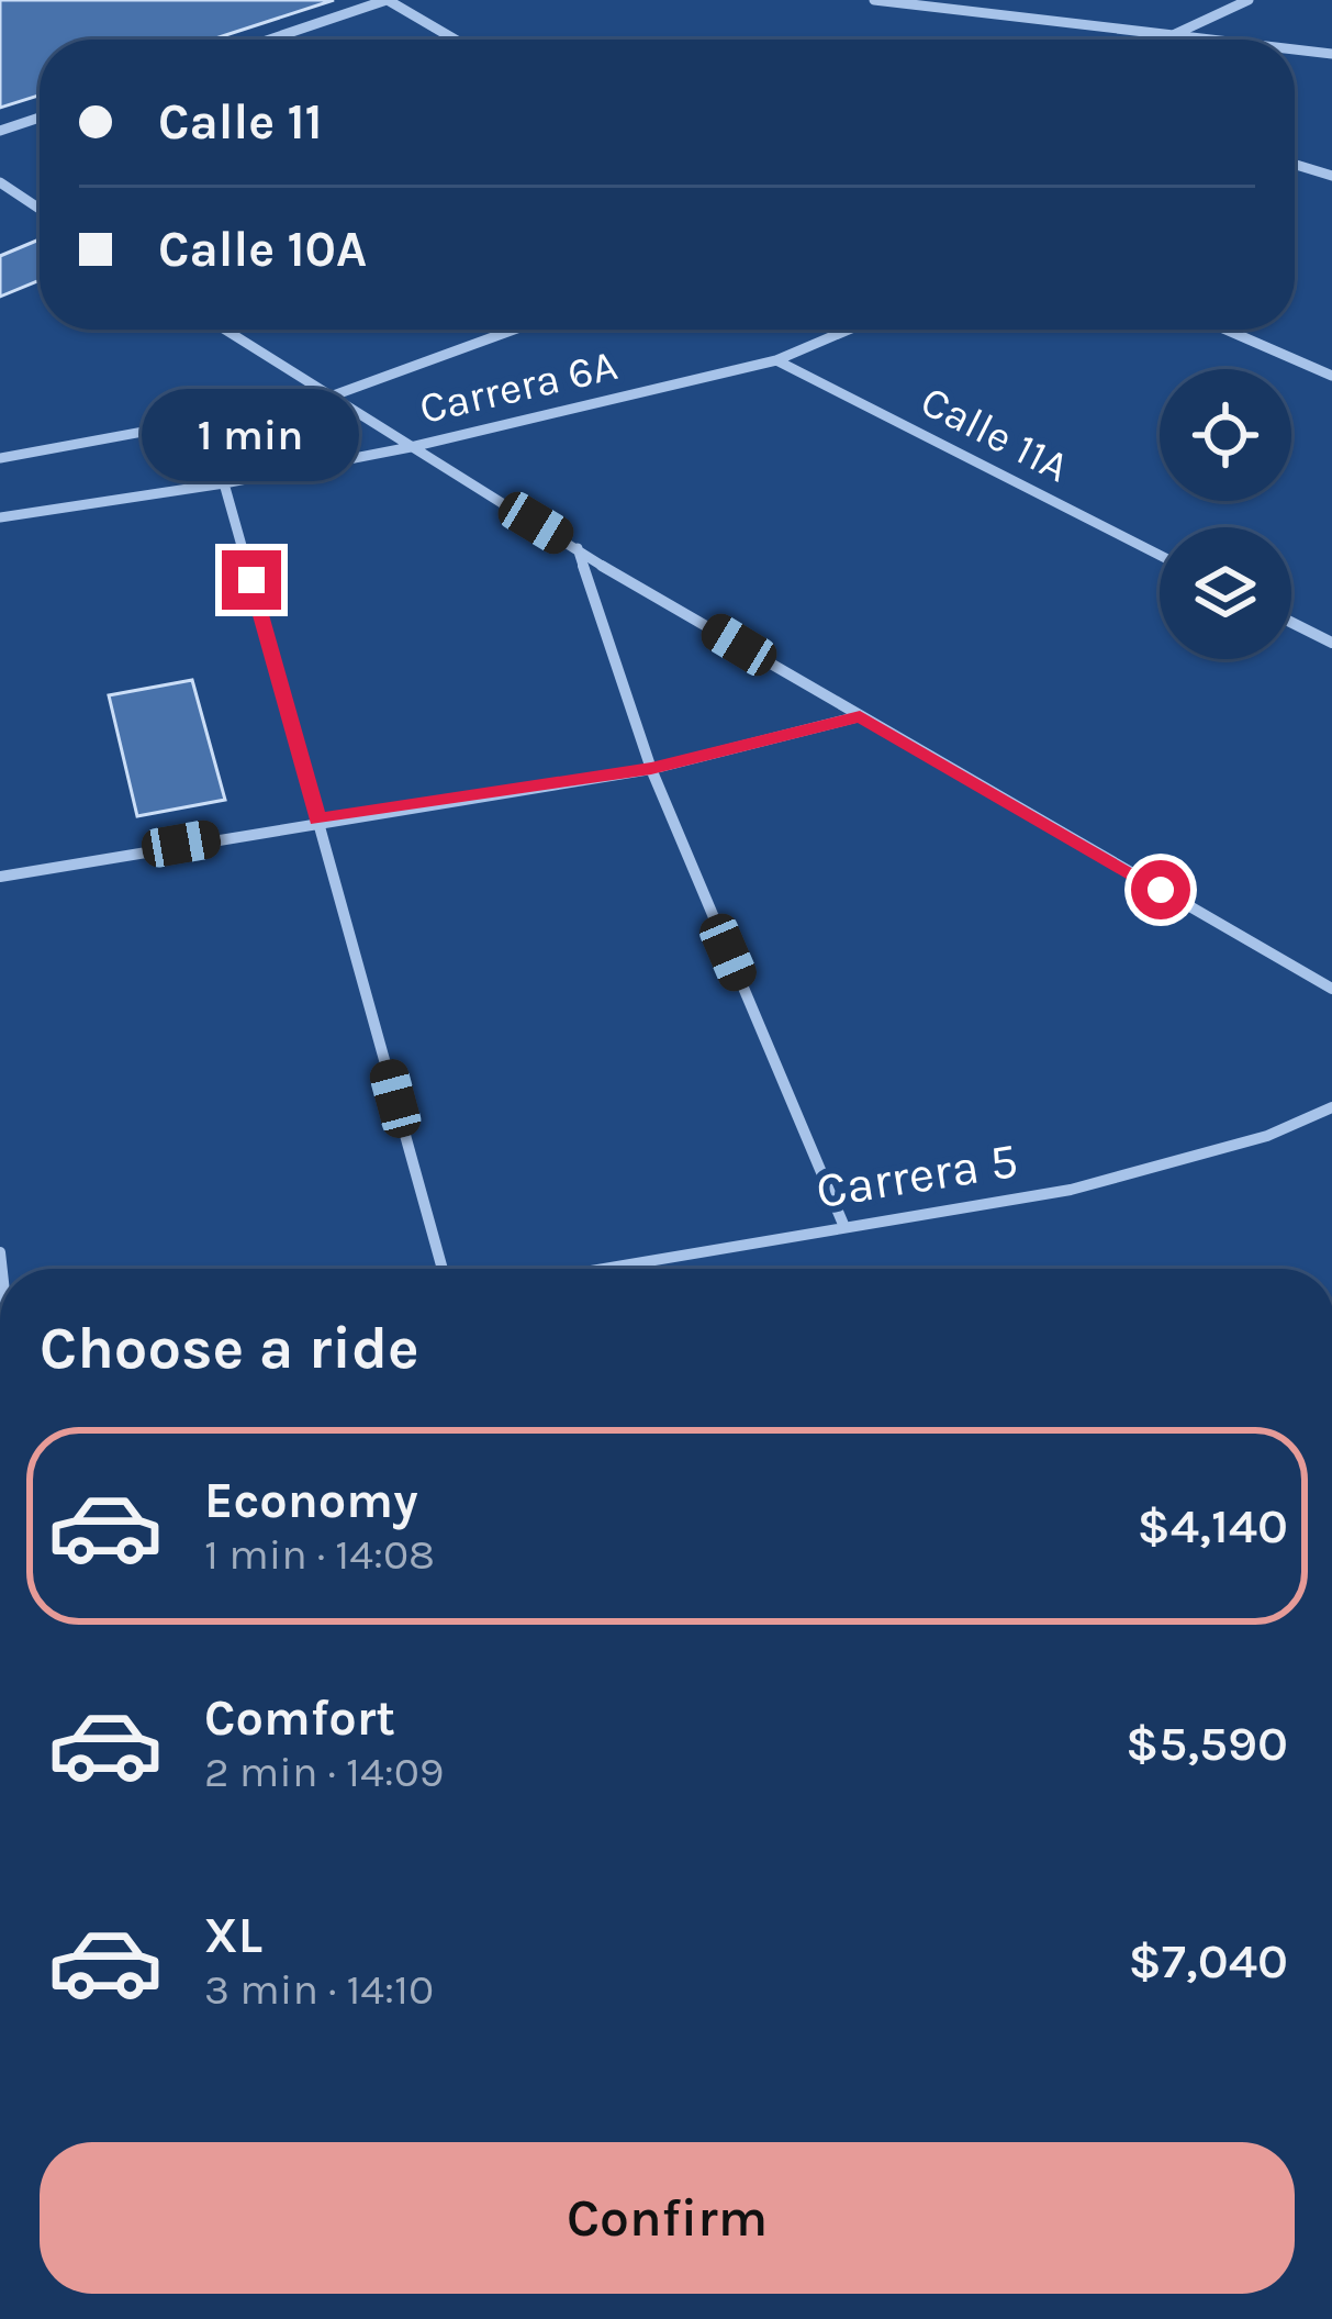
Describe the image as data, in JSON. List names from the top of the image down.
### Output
{
  "streets": {
    "street": ["Carrera 6A", "Calle 11A", "Carrera 5"]
  },
  "crossings": [
    ["Carrera 6A", "Calle 11A"]
  ],
  "page": {
    "banner": ["Calle 11", "Calle 10A"],
    "bubble": "1 min",
    "heading": "Choose a ride",
    "list": [
      {
        "name": "Economy",
        "note": "1 min · 14:08",
        "value": "$4,140"
      },
      {
        "name": "Comfort",
        "note": "2 min · 14:09",
        "value": "$5,590"
      },
      {
        "name": "XL",
        "note": "3 min · 14:10",
        "value": "$7,040"
      }
    ],
    "buttons": "Confirm"
  }
}
